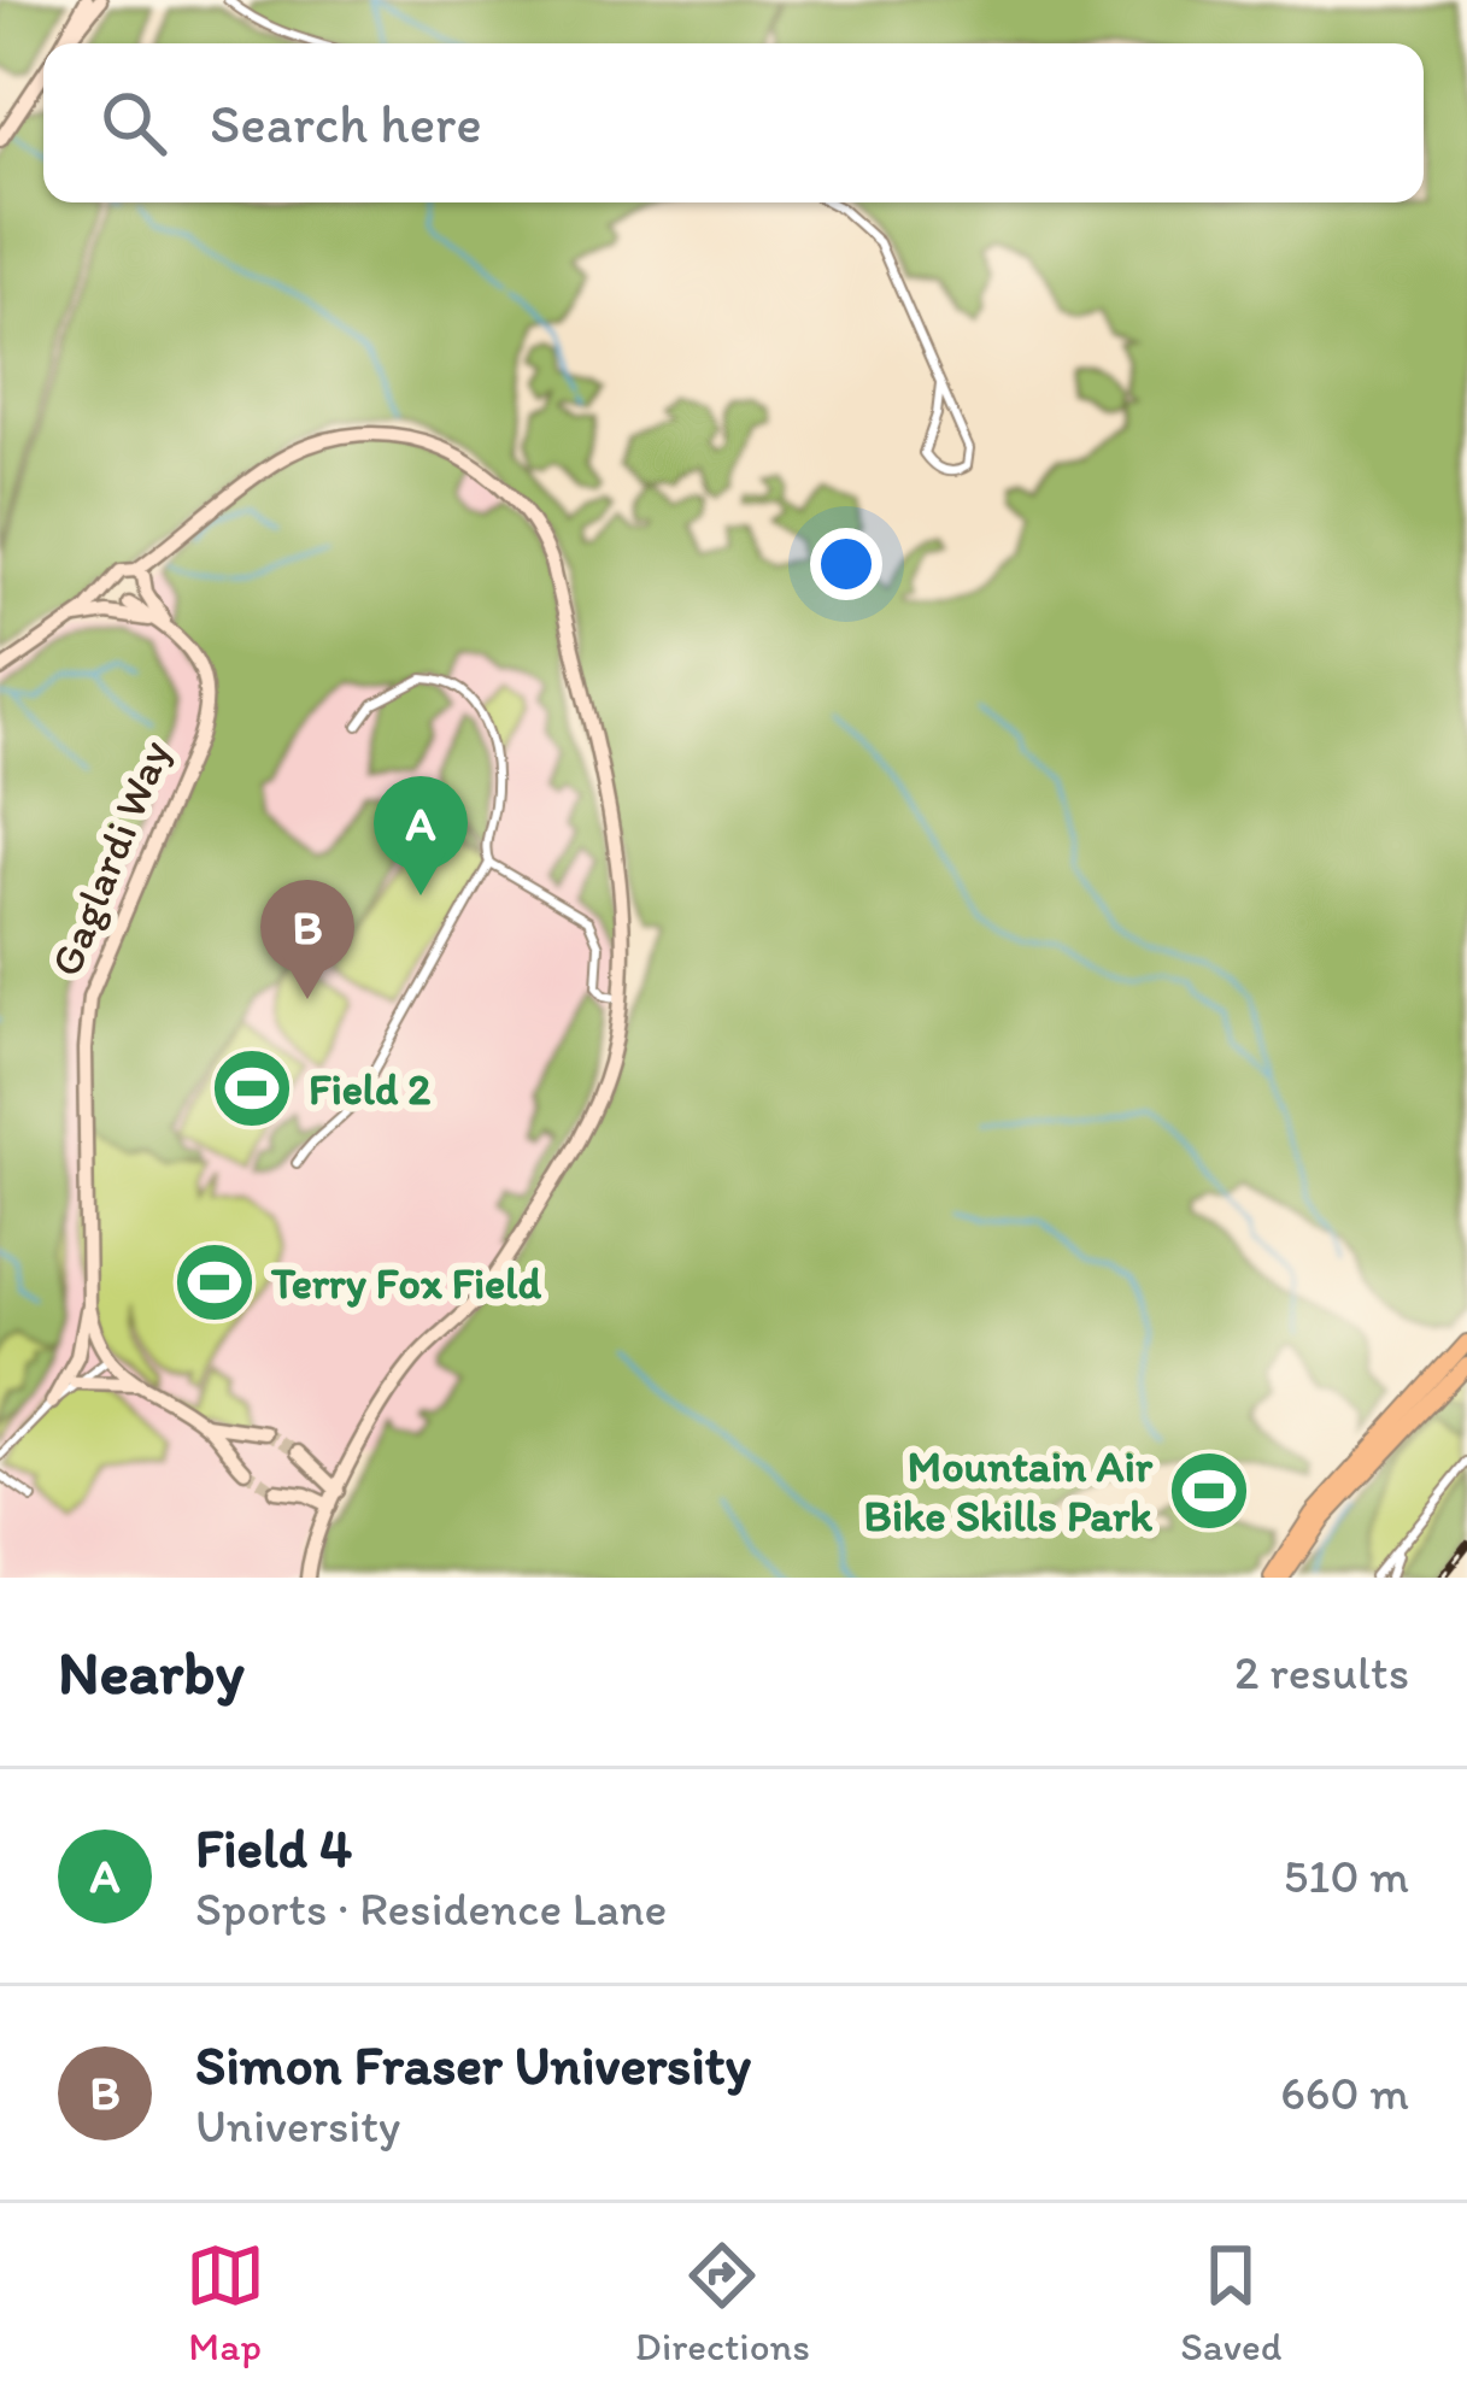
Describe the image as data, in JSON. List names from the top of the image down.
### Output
{
  "streets": {
    "street": ["Gaglardi Way"]
  },
  "places": {
    "sports": ["Field 2", "Terry Fox Field", "Mountain Air Bike Skills Park"]
  },
  "page": {
    "search": "Search here",
    "pins": ["A", "B"],
    "heading": ["Nearby", "2 results"],
    "list": [
      {
        "mark": "A",
        "name": "Field 4",
        "note": "Sports · Residence Lane",
        "value": "510 m"
      },
      {
        "mark": "B",
        "name": "Simon Fraser University",
        "note": "University",
        "value": "660 m"
      }
    ],
    "nav": ["Map", "Directions", "Saved"]
  }
}
